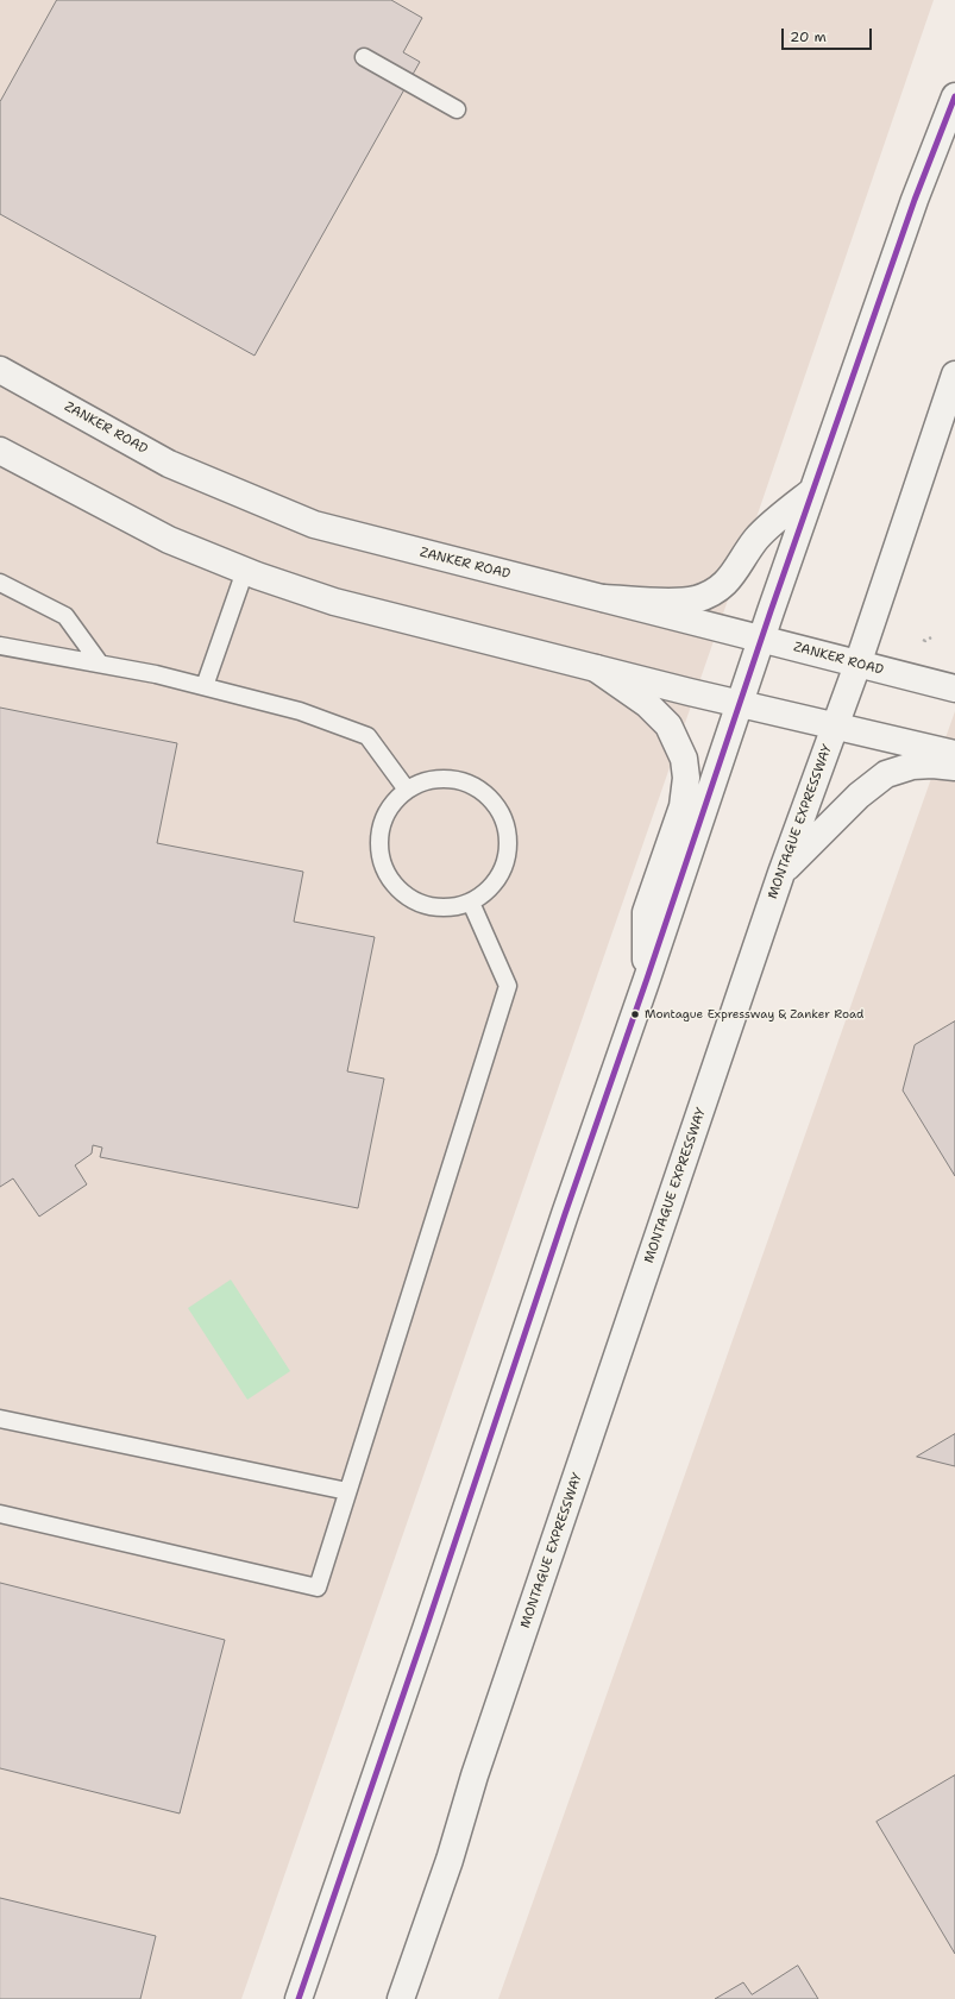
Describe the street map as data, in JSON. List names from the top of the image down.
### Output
{
  "streets": {
    "main road": ["ZANKER ROAD", "MONTAGUE EXPRESSWAY"]
  },
  "crossings": [
    ["ZANKER ROAD", "MONTAGUE EXPRESSWAY"]
  ],
  "places": ["Montague Expressway & Zanker Road"],
  "scale_bar": "20 m"
}
